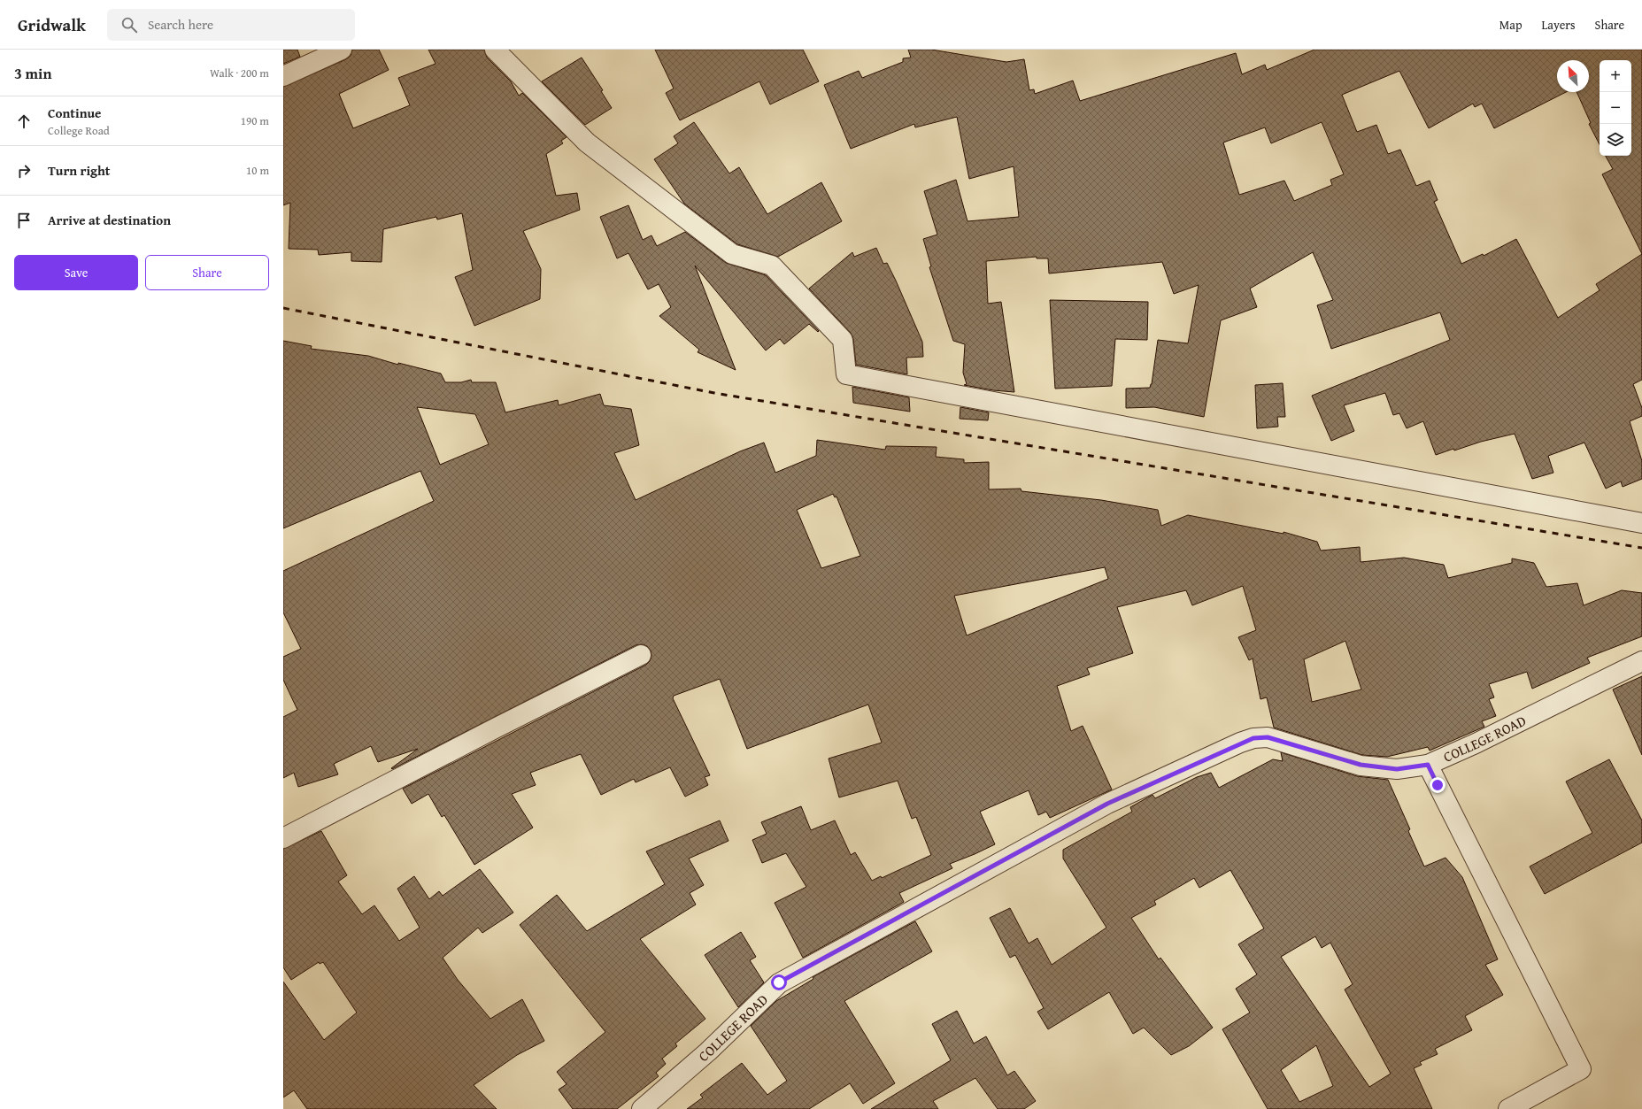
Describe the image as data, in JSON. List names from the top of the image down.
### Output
{
  "streets": {
    "street": ["COLLEGE ROAD"]
  },
  "north": "top left",
  "page": {
    "header": "Gridwalk",
    "search": "Search here",
    "nav": ["Map", "Layers", "Share"],
    "heading": ["3 min", "Walk · 200 m"],
    "map_buttons": ["+", "−"],
    "list": [
      ["Continue", "College Road", "190 m"],
      ["Turn right", "10 m"],
      "Arrive at destination"
    ],
    "buttons": ["Save", "Share"]
  }
}
